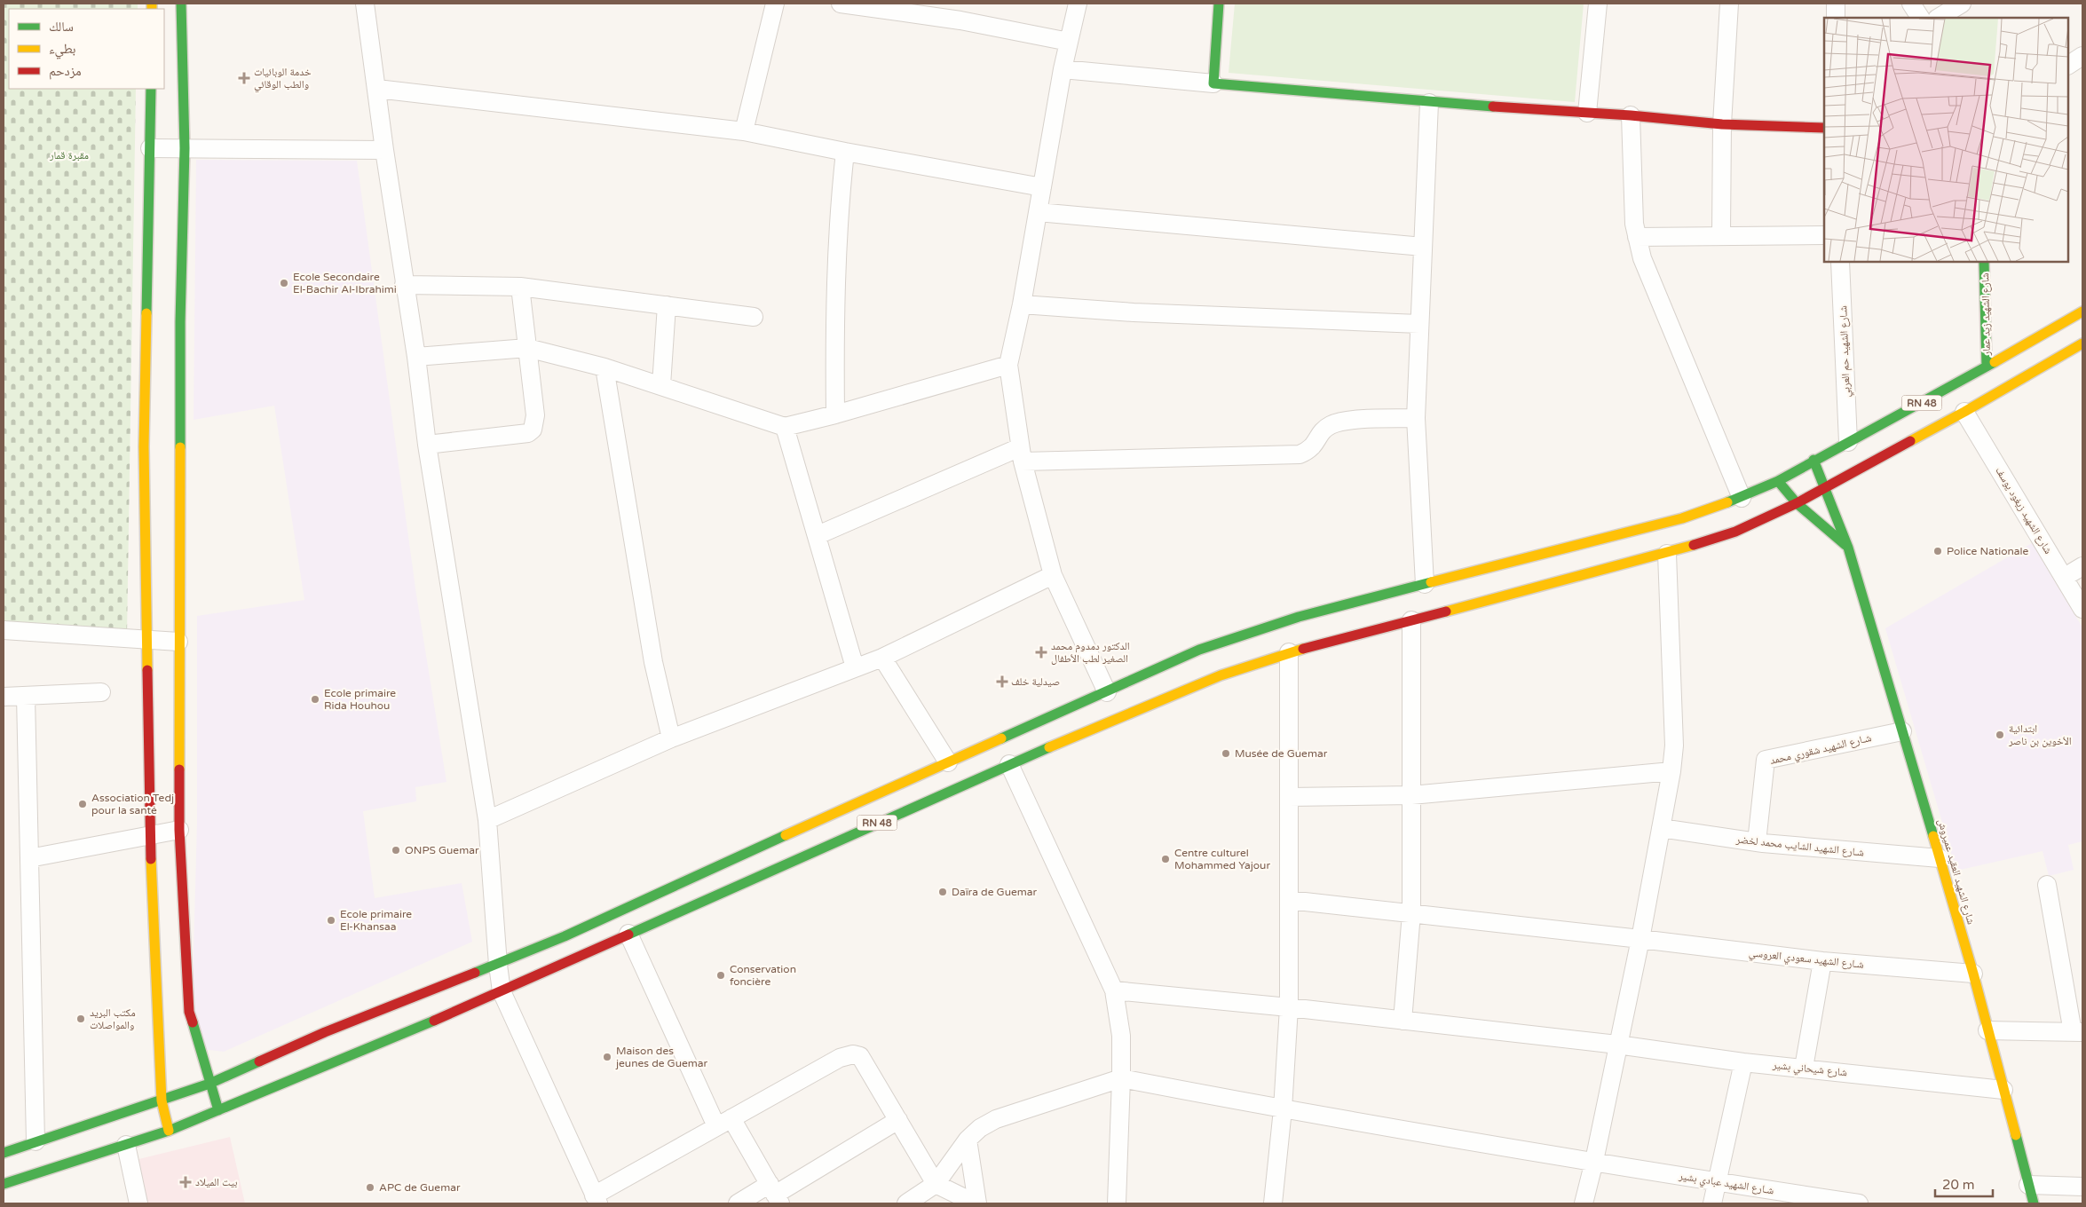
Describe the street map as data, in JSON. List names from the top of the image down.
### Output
{
  "streets": {
    "main road": ["شارع الشهيد زيد عمار", "RN 48", "شارع الشهيد العقيد عميروش"],
    "street": [
      "شـارع الشهيد حم العربي",
      "شارع الشهيد زيغود يوسف",
      "شـارع الشهيد شقوري محمد",
      "شـارع الشهيد الشايب محمد لخضر",
      "شـارع الشهيد سعودي العروسي",
      "شارع شيحاني بشير",
      "شـارع الشهيد عبادي بشير"
    ]
  },
  "crossings": [
    ["شارع الشهيد زيد عمار", "RN 48"],
    ["شـارع الشهيد حم العربي", "RN 48"],
    ["RN 48", "شارع الشهيد زيغود يوسف"],
    ["RN 48", "شارع الشهيد العقيد عميروش"],
    ["شـارع الشهيد شقوري محمد", "شـارع الشهيد الشايب محمد لخضر"],
    ["شـارع الشهيد شقوري محمد", "شارع الشهيد العقيد عميروش"],
    ["شـارع الشهيد الشايب محمد لخضر", "شارع الشهيد العقيد عميروش"],
    ["شارع الشهيد العقيد عميروش", "شـارع الشهيد سعودي العروسي"],
    ["شارع الشهيد العقيد عميروش", "شارع شيحاني بشير"]
  ],
  "parks": ["مقبرة قمار"],
  "places": {
    "health": [
      "خدمة الوبائيات والطب الوقائي",
      "الدكتور دمدوم محمد الصغير لطب الأطفال",
      "صيدلية خلف",
      "بيت الميلاد"
    ],
    "other": [
      "Ecole Secondaire El-Bachir Al-Ibrahimi",
      "Police Nationale",
      "Ecole primaire Rida Houhou",
      "ابتدائية الأخوين بن ناصر",
      "Musée de Guemar",
      "Association Tedj pour la santé",
      "ONPS Guemar",
      "Centre culturel Mohammed Yajour",
      "Daïra de Guemar",
      "Ecole primaire El-Khansaa",
      "Conservation foncière",
      "مكتب البريد والمواصلات",
      "Maison des jeunes de Guemar",
      "APC de Guemar"
    ]
  },
  "legend": ["سالك", "بطيء", "مزدحم"],
  "scale_bar": "20 m"
}
